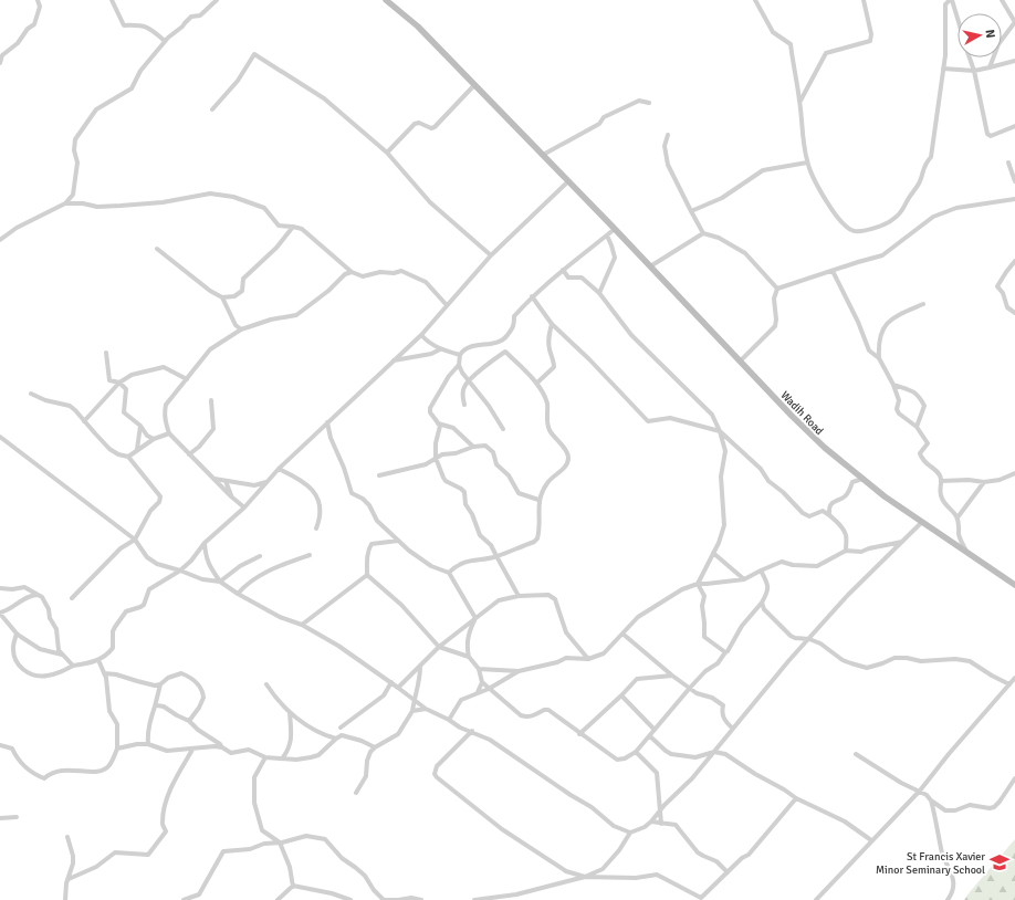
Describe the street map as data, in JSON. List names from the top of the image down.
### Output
{
  "streets": {
    "street": ["Wadih Road"]
  },
  "places": {
    "school or university": ["St Francis Xavier Minor Seminary School"]
  },
  "north": "right"
}
